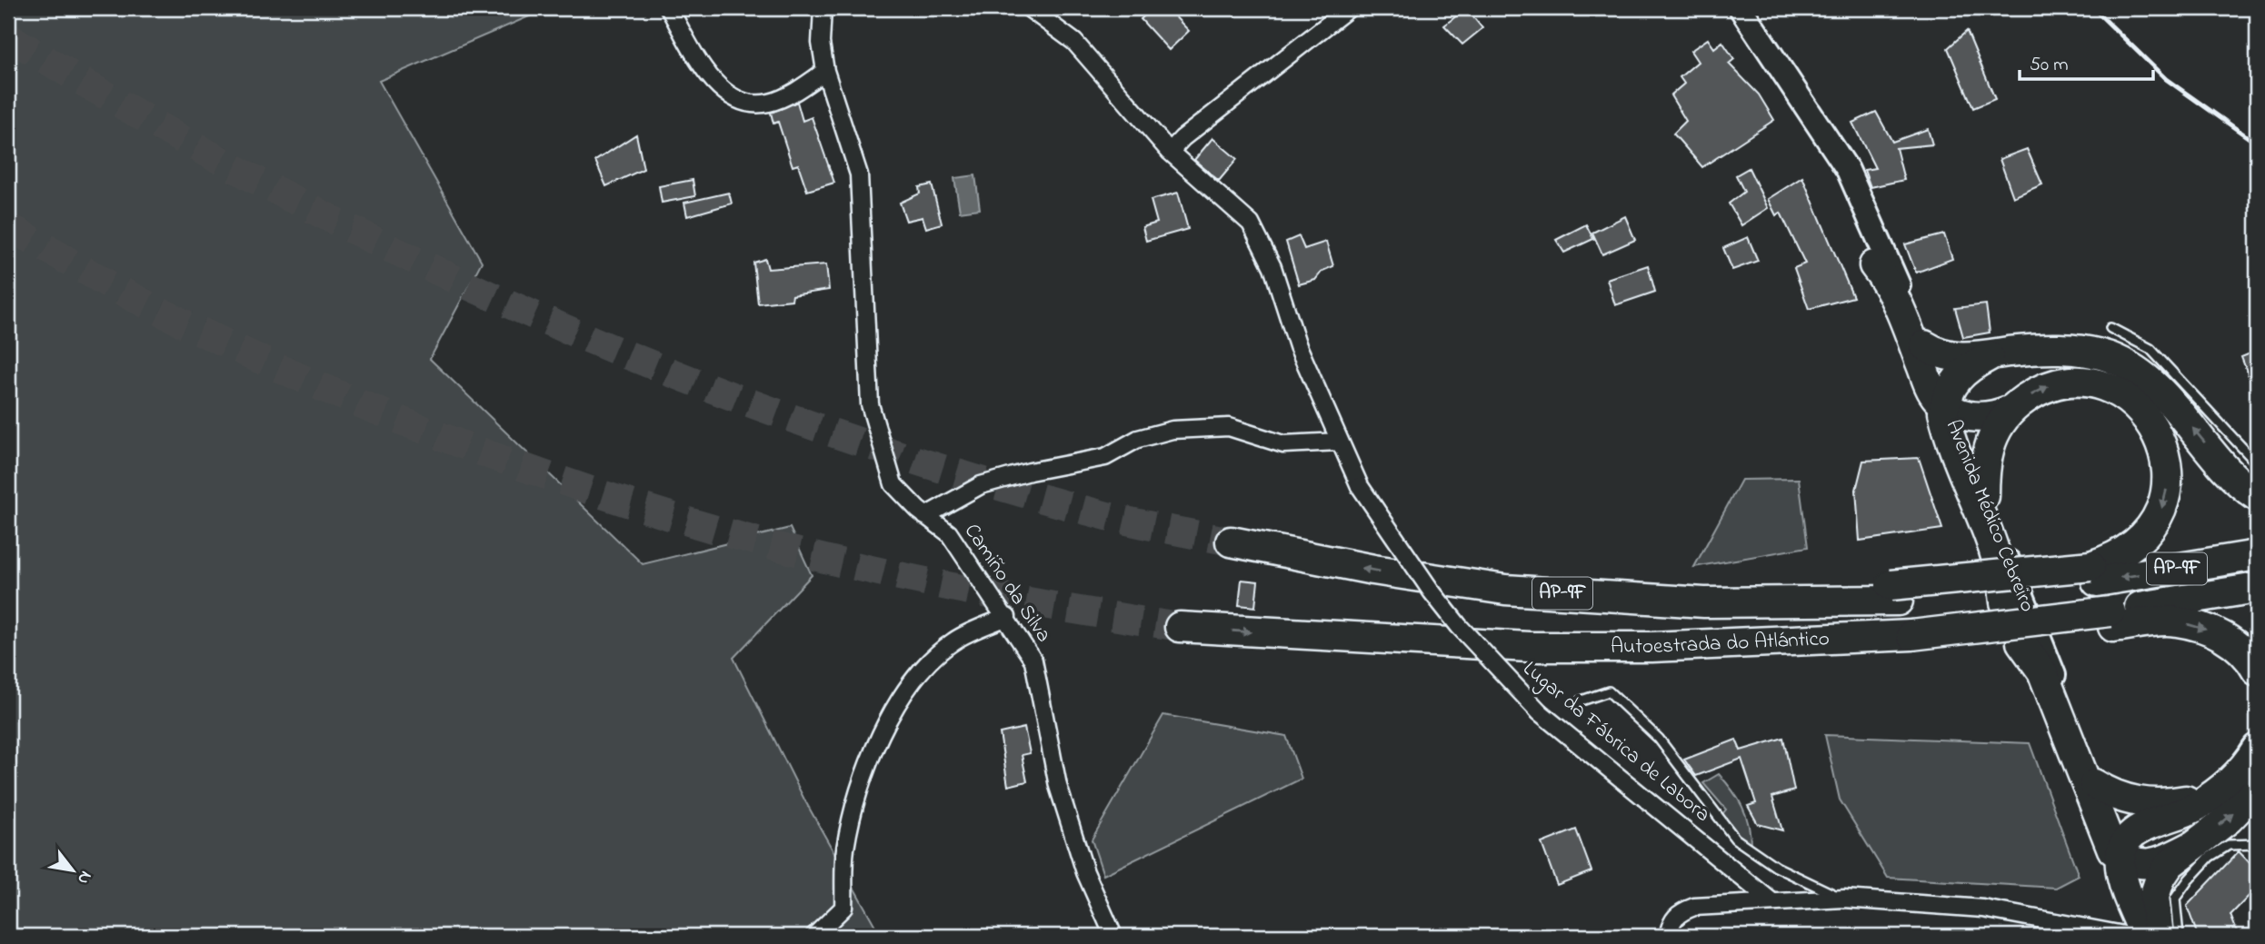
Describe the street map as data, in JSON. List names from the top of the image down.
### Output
{
  "streets": {
    "highway": ["AP-9F", "Autoestrada do Atlántico"],
    "main road": ["Avenida Médico Cebreiro"],
    "street": ["Camiño da Silva", "Lugar da Fábrica de Labora"]
  },
  "scale_bar": "50 m",
  "north": "bottom right"
}
